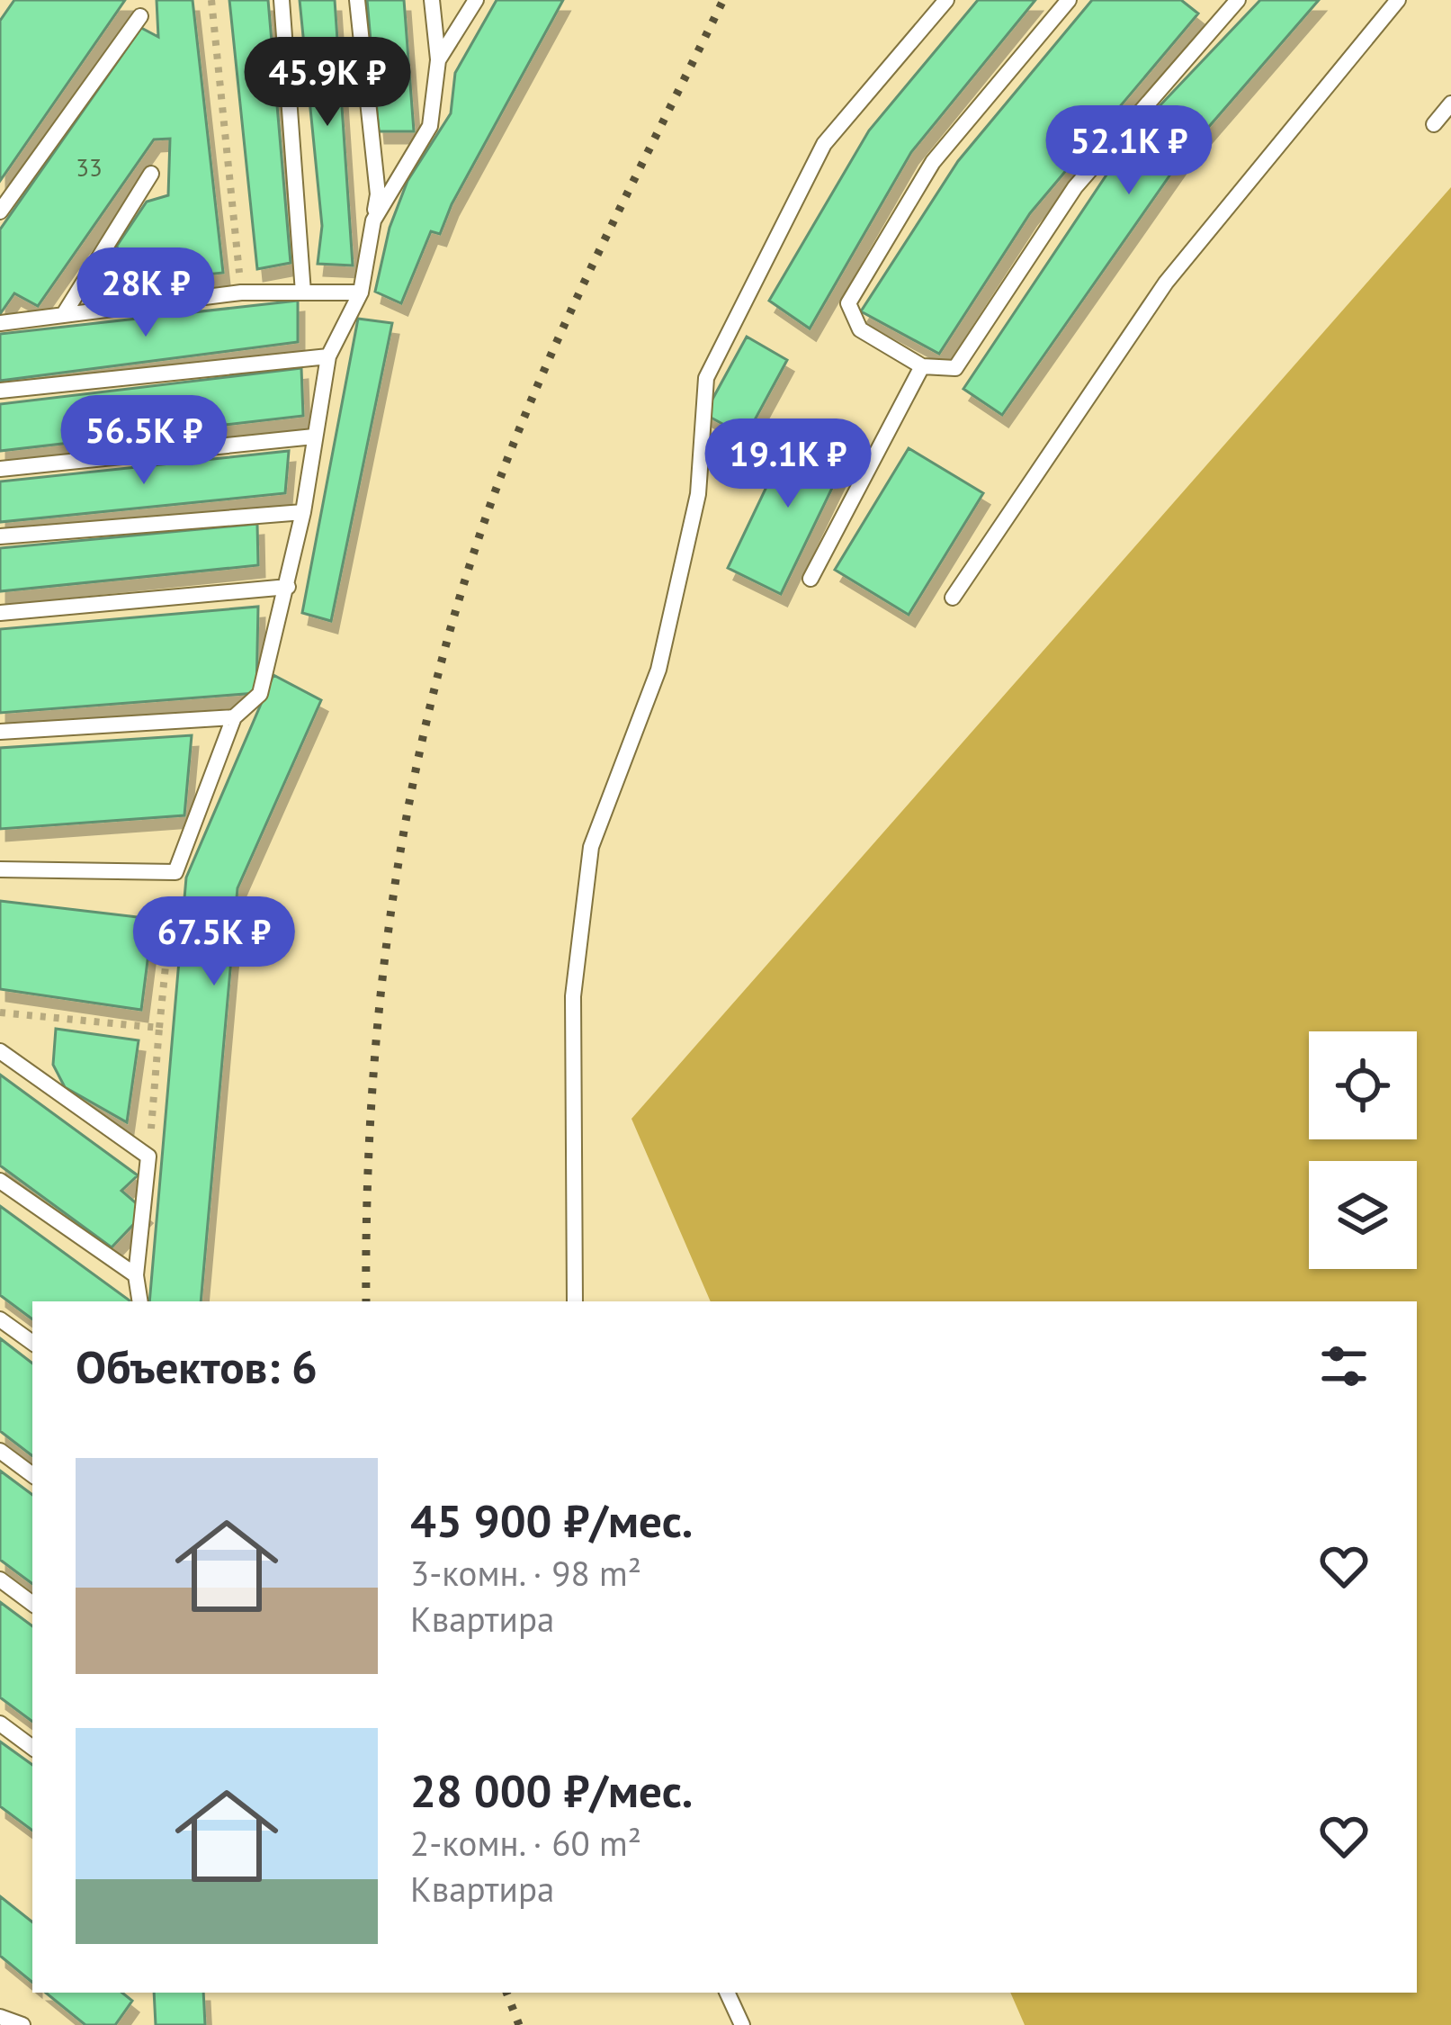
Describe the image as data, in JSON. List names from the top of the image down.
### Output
{
  "house_numbers": ["33"],
  "page": {
    "price": [
      "45.9K ₽",
      "52.1K ₽",
      "28K ₽",
      "56.5K ₽",
      "19.1K ₽",
      "67.5K ₽"
    ],
    "heading": "Объектов: 6",
    "list": [
      {
        "name": "45 900 ₽/мес.",
        "note": "3-комн. · 98 m² · Квартира"
      },
      {
        "name": "28 000 ₽/мес.",
        "note": "2-комн. · 60 m² · Квартира"
      }
    ]
  }
}
